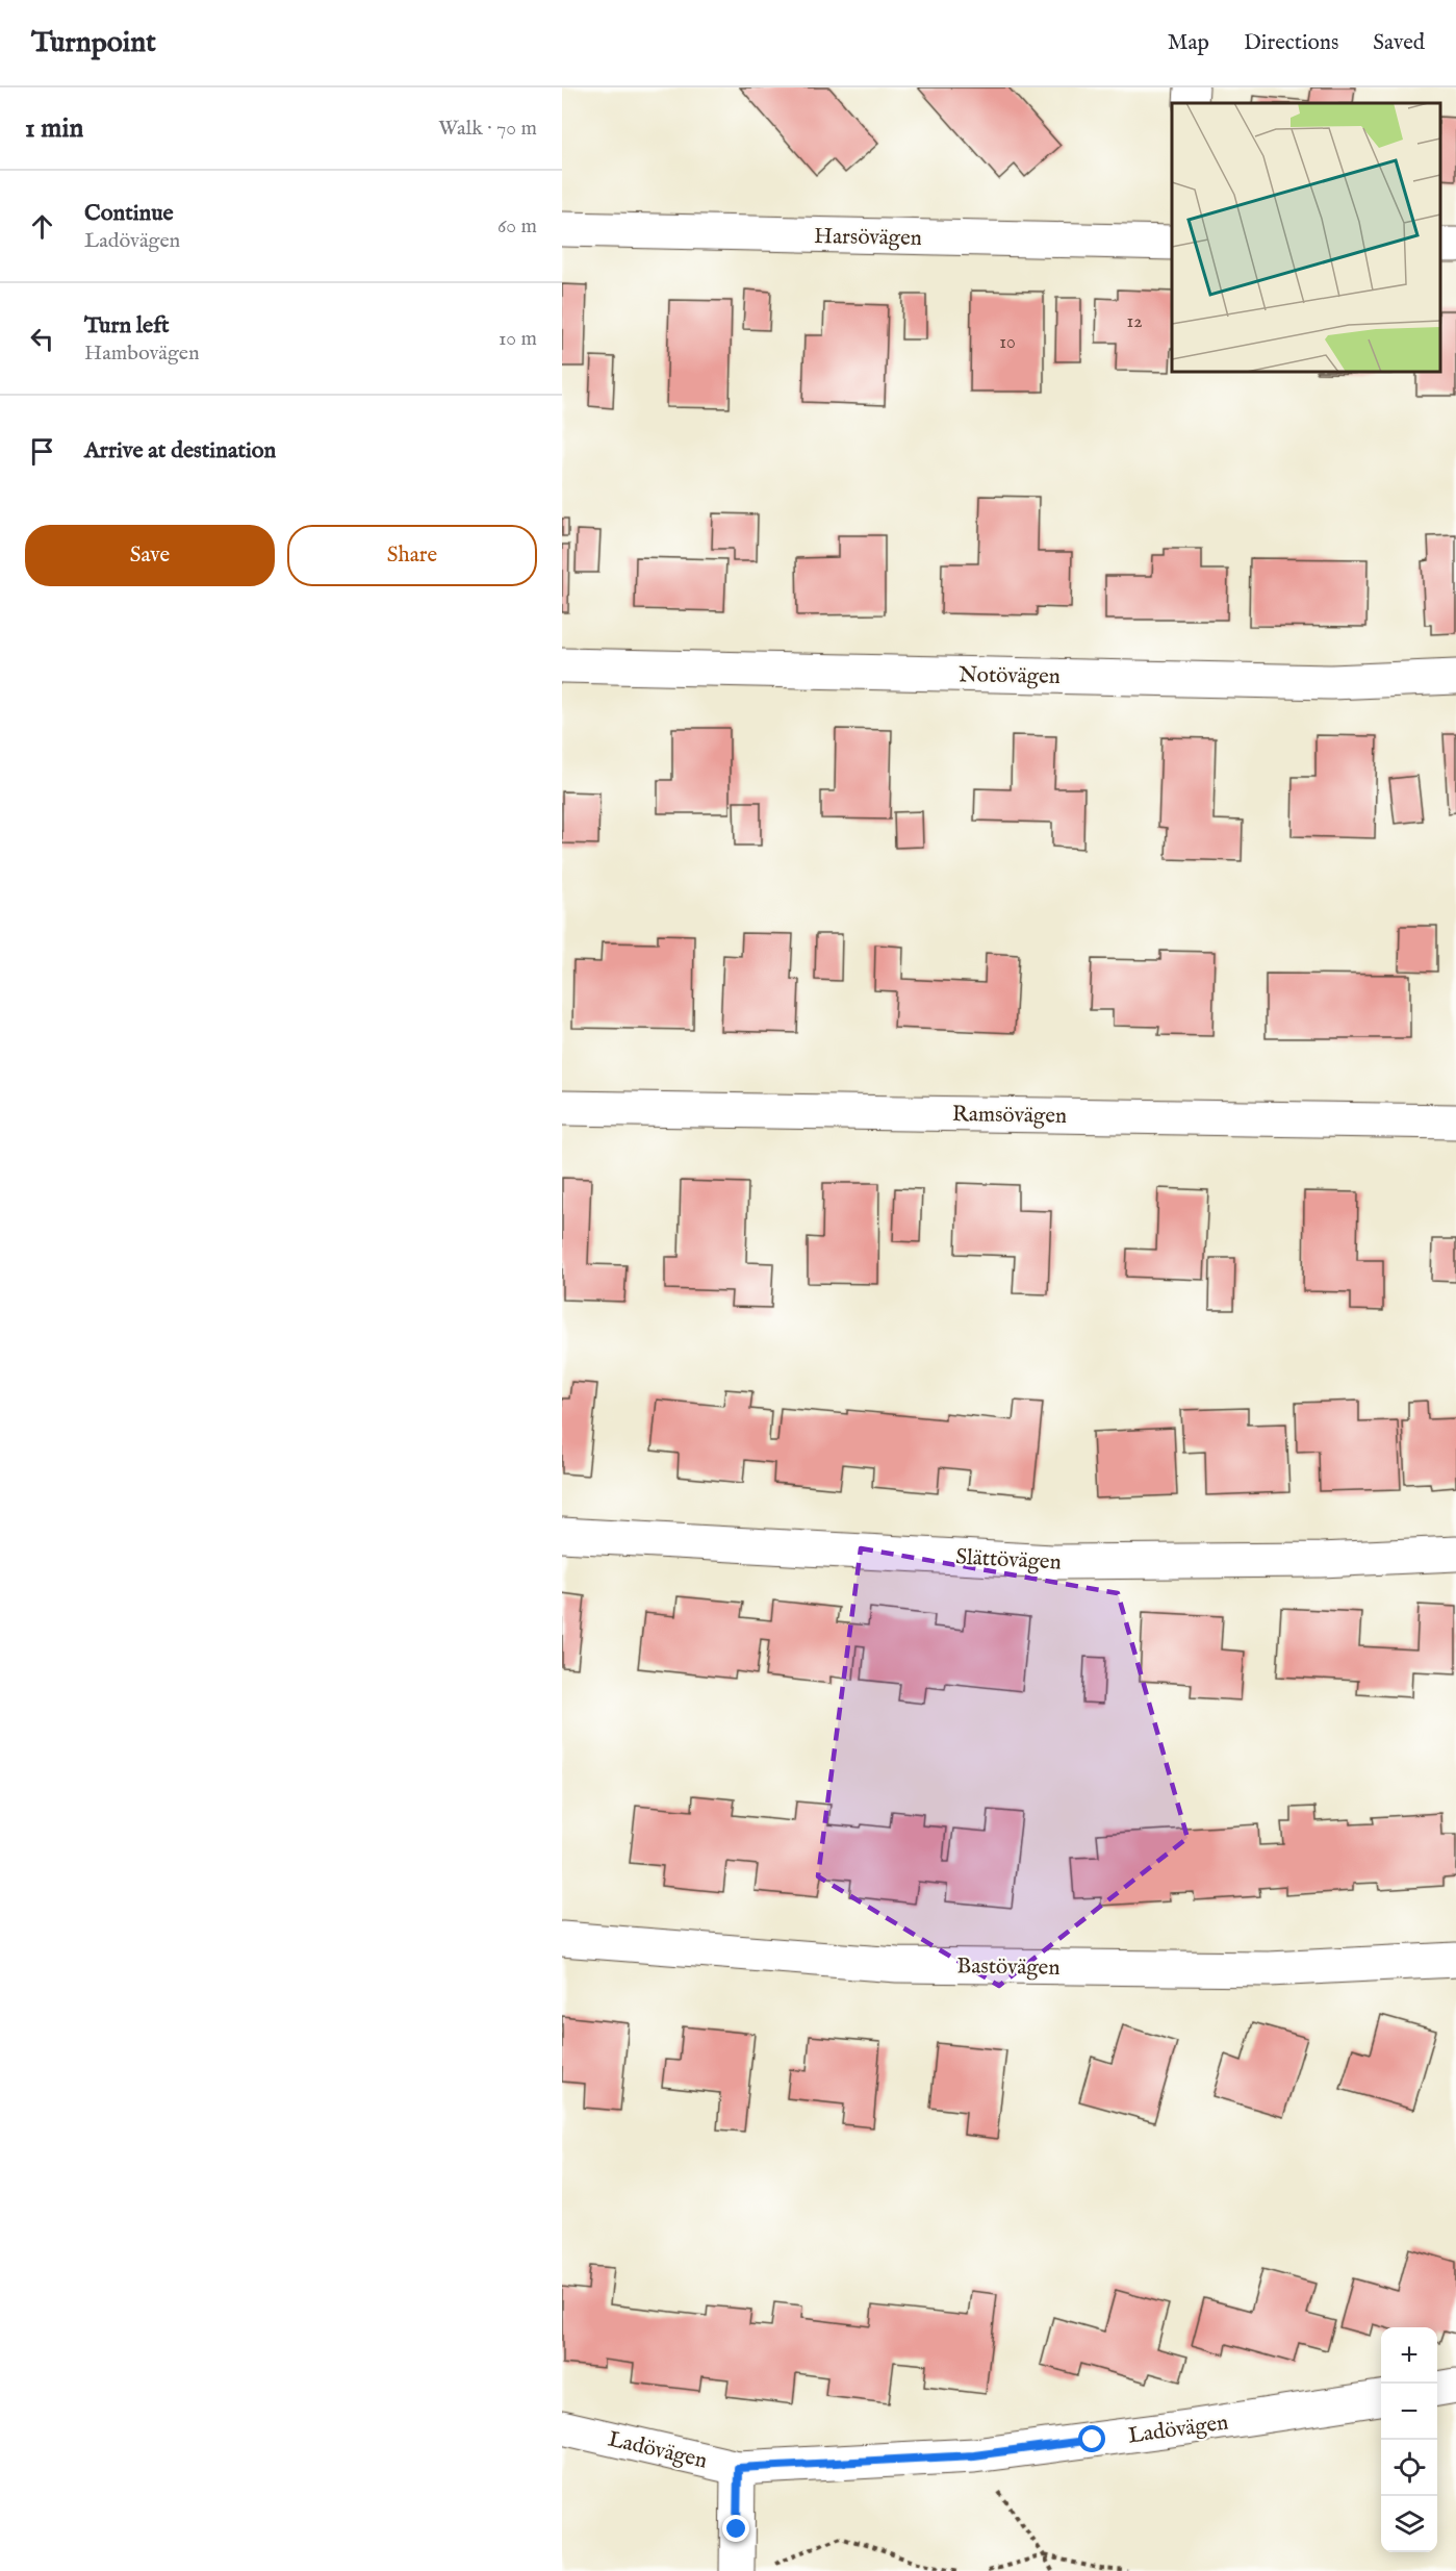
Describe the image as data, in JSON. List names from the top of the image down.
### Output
{
  "streets": {
    "street": [
      "Harsövägen",
      "Notövägen",
      "Ramsövägen",
      "Slättövägen",
      "Bastövägen",
      "Ladövägen"
    ]
  },
  "house_numbers": ["12", "10"],
  "page": {
    "header": "Turnpoint",
    "nav": ["Map", "Directions", "Saved"],
    "heading": ["1 min", "Walk · 70 m"],
    "list": [
      ["Continue", "Ladövägen", "60 m"],
      ["Turn left", "Hambovägen", "10 m"],
      "Arrive at destination"
    ],
    "buttons": ["Save", "Share"],
    "map_buttons": ["+", "−"]
  }
}
